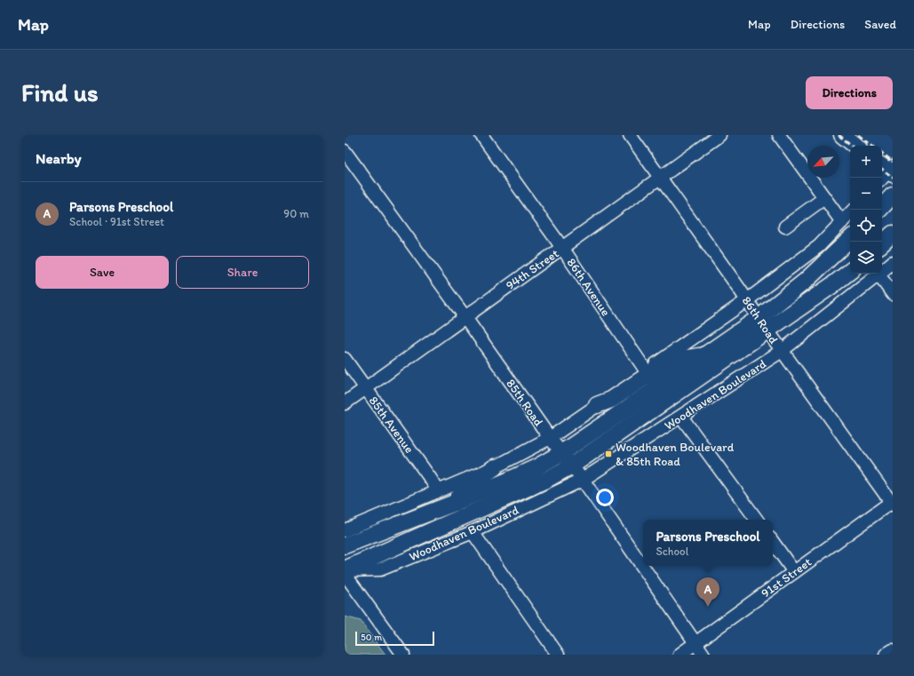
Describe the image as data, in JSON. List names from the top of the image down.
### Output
{
  "streets": {
    "main road": ["Woodhaven Boulevard"],
    "street": [
      "94th Street",
      "86th Avenue",
      "86th Road",
      "85th Road",
      "85th Avenue",
      "91st Street"
    ]
  },
  "crossings": [
    ["94th Street", "86th Avenue"],
    ["94th Street", "86th Road"],
    ["94th Street", "85th Road"],
    ["94th Street", "85th Avenue"],
    ["86th Road", "Woodhaven Boulevard"],
    ["86th Road", "91st Street"],
    ["Woodhaven Boulevard", "85th Road"],
    ["85th Road", "91st Street"]
  ],
  "places": {
    "transit": ["Woodhaven Boulevard & 85th Road"]
  },
  "scale_bar": "50 m",
  "north": "bottom left",
  "page": {
    "header": "Map",
    "nav": ["Map", "Directions", "Saved"],
    "buttons": [
      "Directions",
      ["Save", "Share"]
    ],
    "title": "Find us",
    "heading": "Nearby",
    "map_buttons": ["+", "−"],
    "list": [
      {
        "mark": "A",
        "name": "Parsons Preschool",
        "note": "School · 91st Street",
        "value": "90 m"
      }
    ],
    "popup": ["Parsons Preschool", "School"],
    "pins": "A",
    "scale": "50 m"
  }
}
